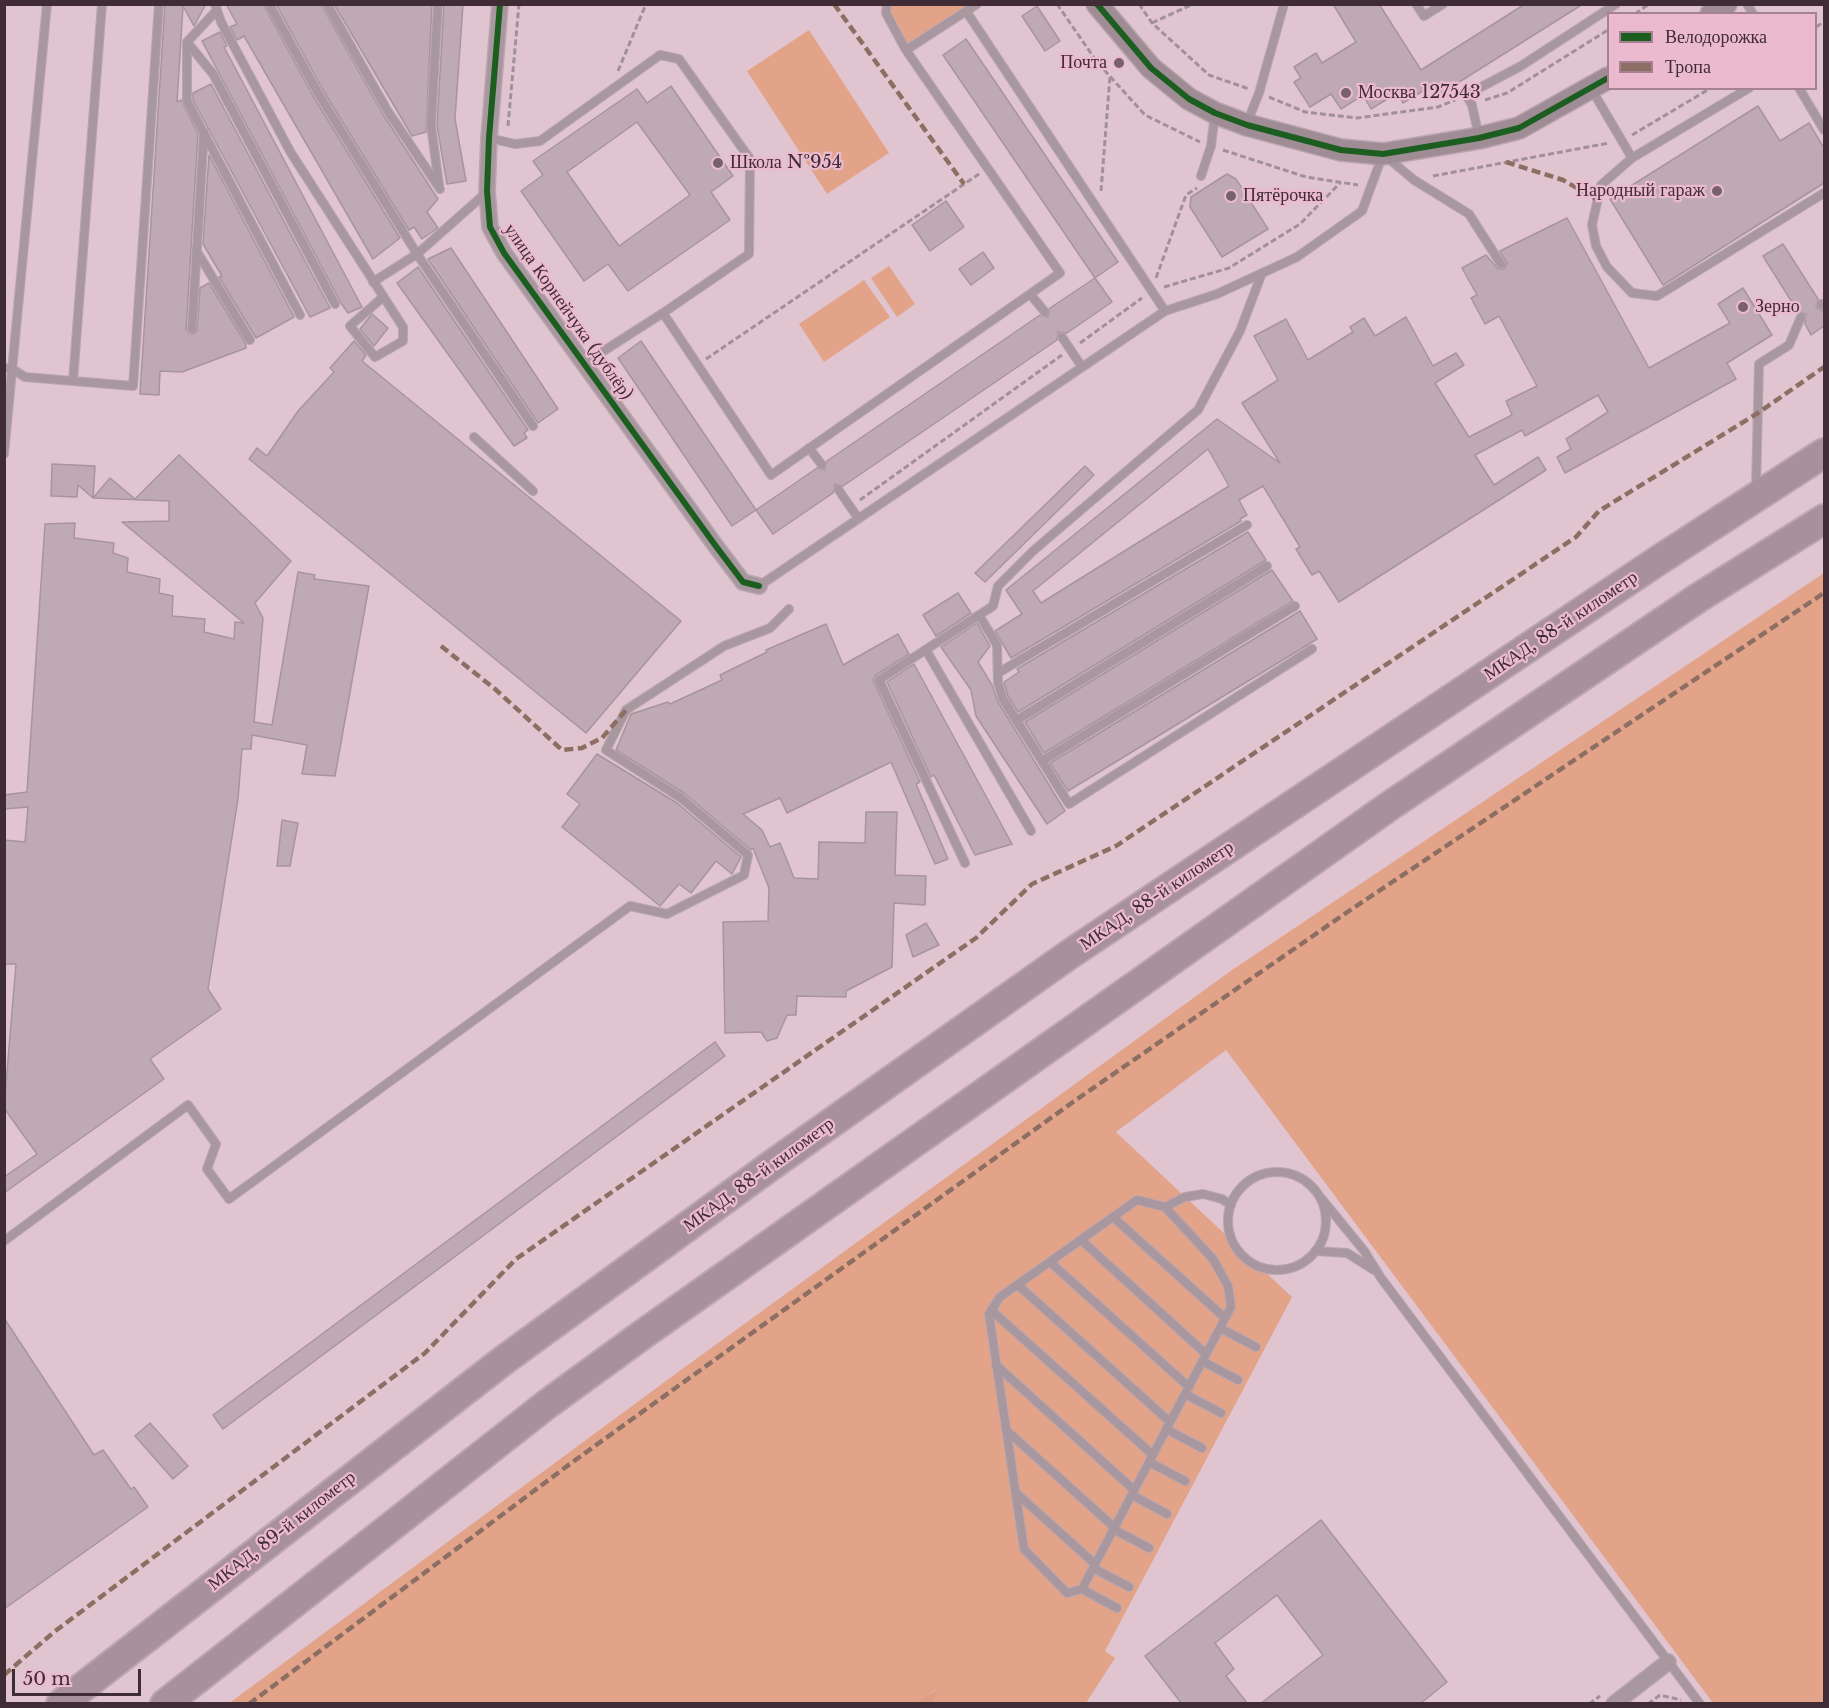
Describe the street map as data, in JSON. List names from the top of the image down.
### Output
{
  "streets": {
    "highway": ["МКАД, 88-й километр", "МКАД, 89-й километр"],
    "street": ["улица Корнейчука (дублёр)"]
  },
  "crossings": [
    ["МКАД, 88-й километр", "МКАД, 89-й километр"]
  ],
  "places": [
    "Почта",
    "Москва 127543",
    "Школа №954",
    "Народный гараж",
    "Пятёрочка",
    "Зерно"
  ],
  "legend": ["Велодорожка", "Тропа"],
  "scale_bar": "50 m"
}
